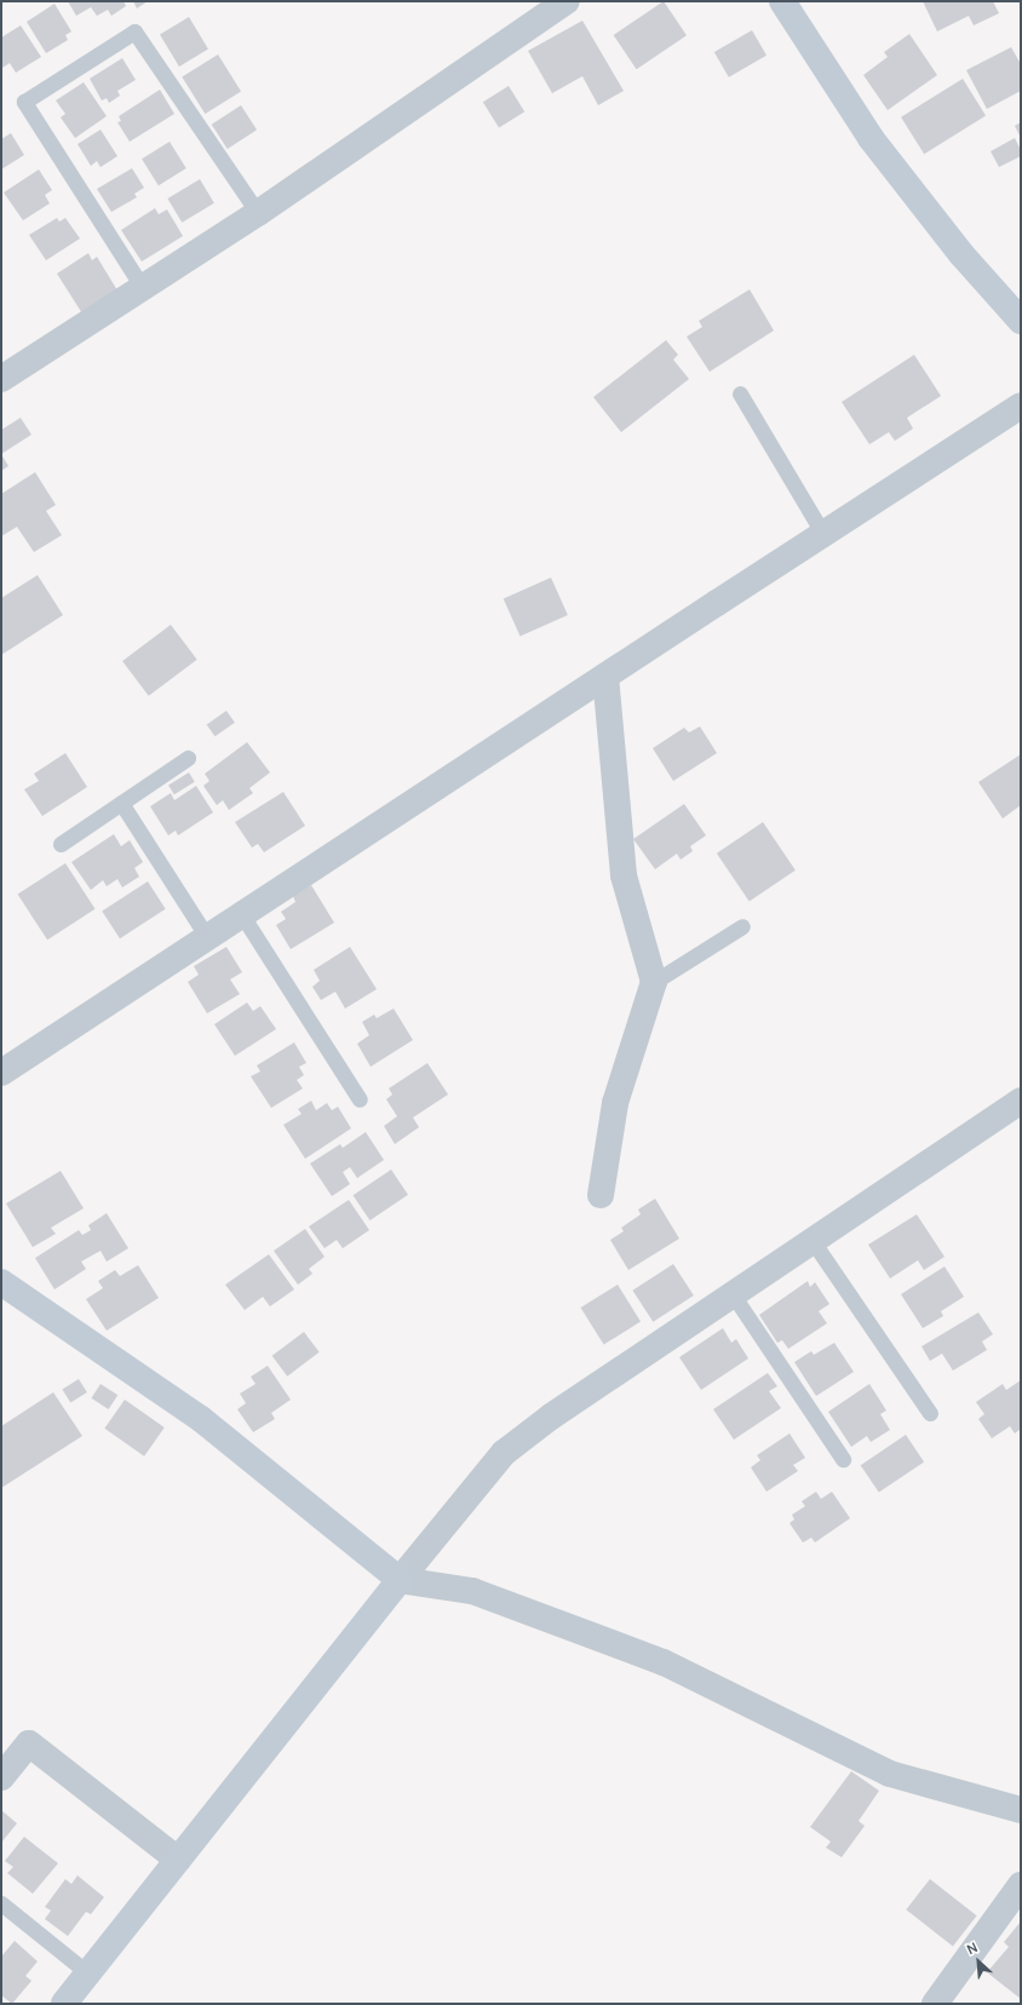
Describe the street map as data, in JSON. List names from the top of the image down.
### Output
{
  "north": "top left"
}
